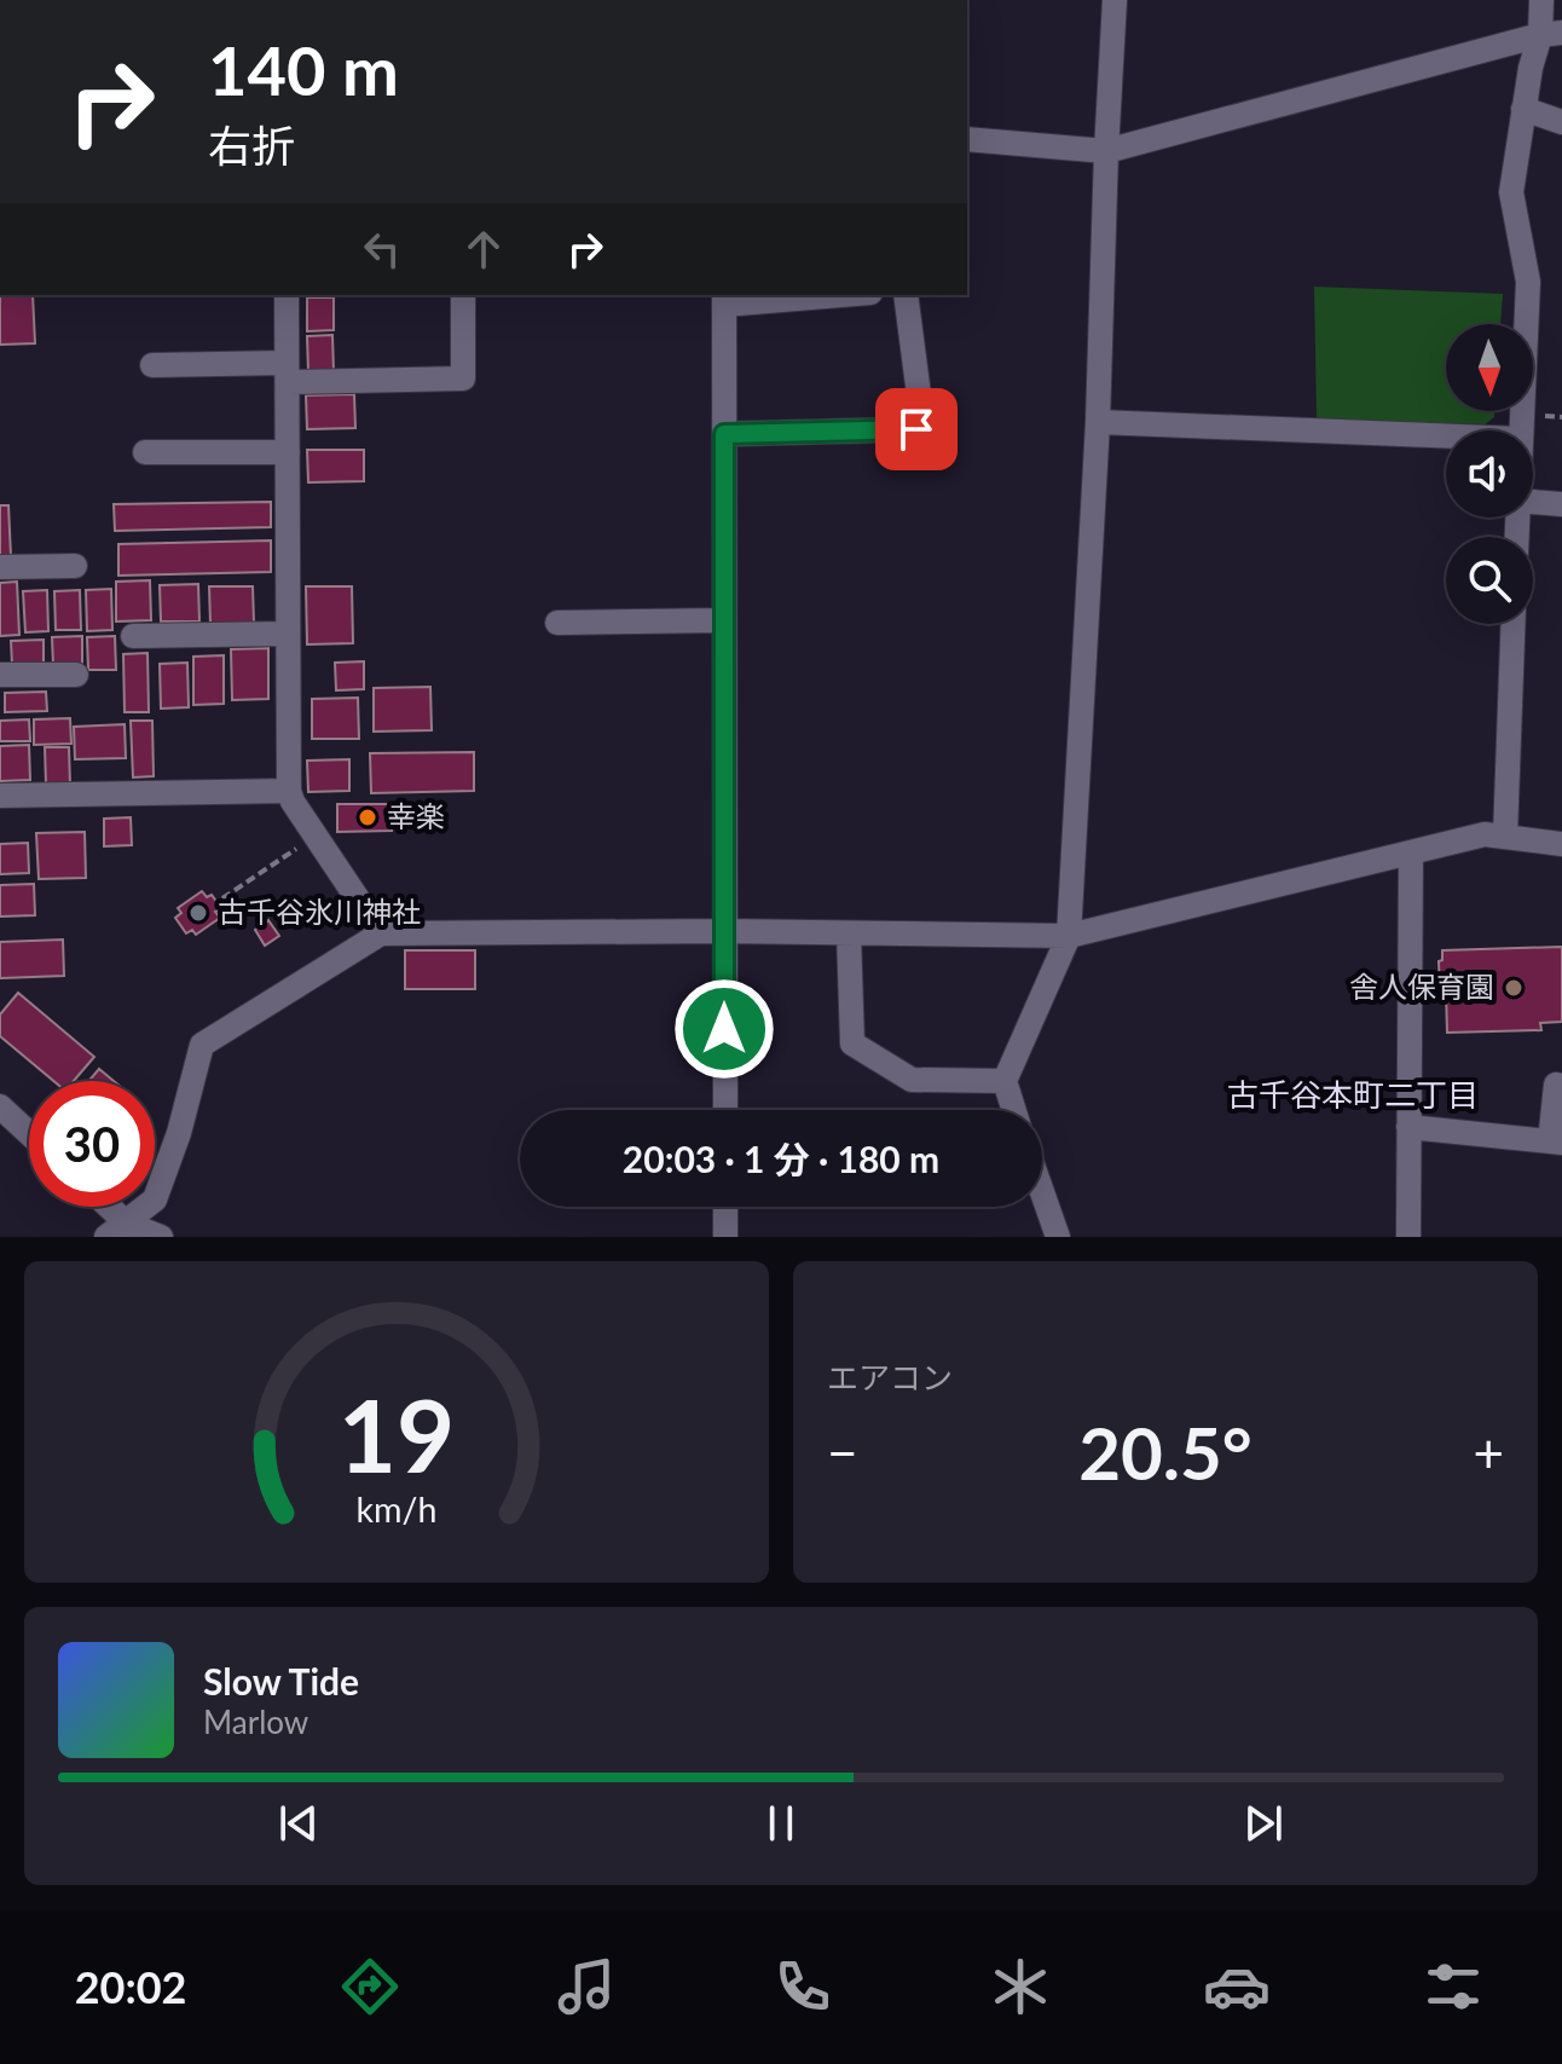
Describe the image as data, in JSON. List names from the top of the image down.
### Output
{
  "districts": ["古千谷本町二丁目"],
  "places": ["幸楽", "古千谷氷川神社", "舎人保育園"],
  "north": "bottom",
  "page": {
    "turn": ["140 m", "右折"],
    "limit": "30",
    "trip": "20:03 · 1 分 · 180 m",
    "tile": "エアコン",
    "heat": ["−", "20.5°", "+"],
    "song": ["Slow Tide", "Marlow"],
    "tabs": "20:02",
    "gauge": ["19", "km/h"]
  }
}
